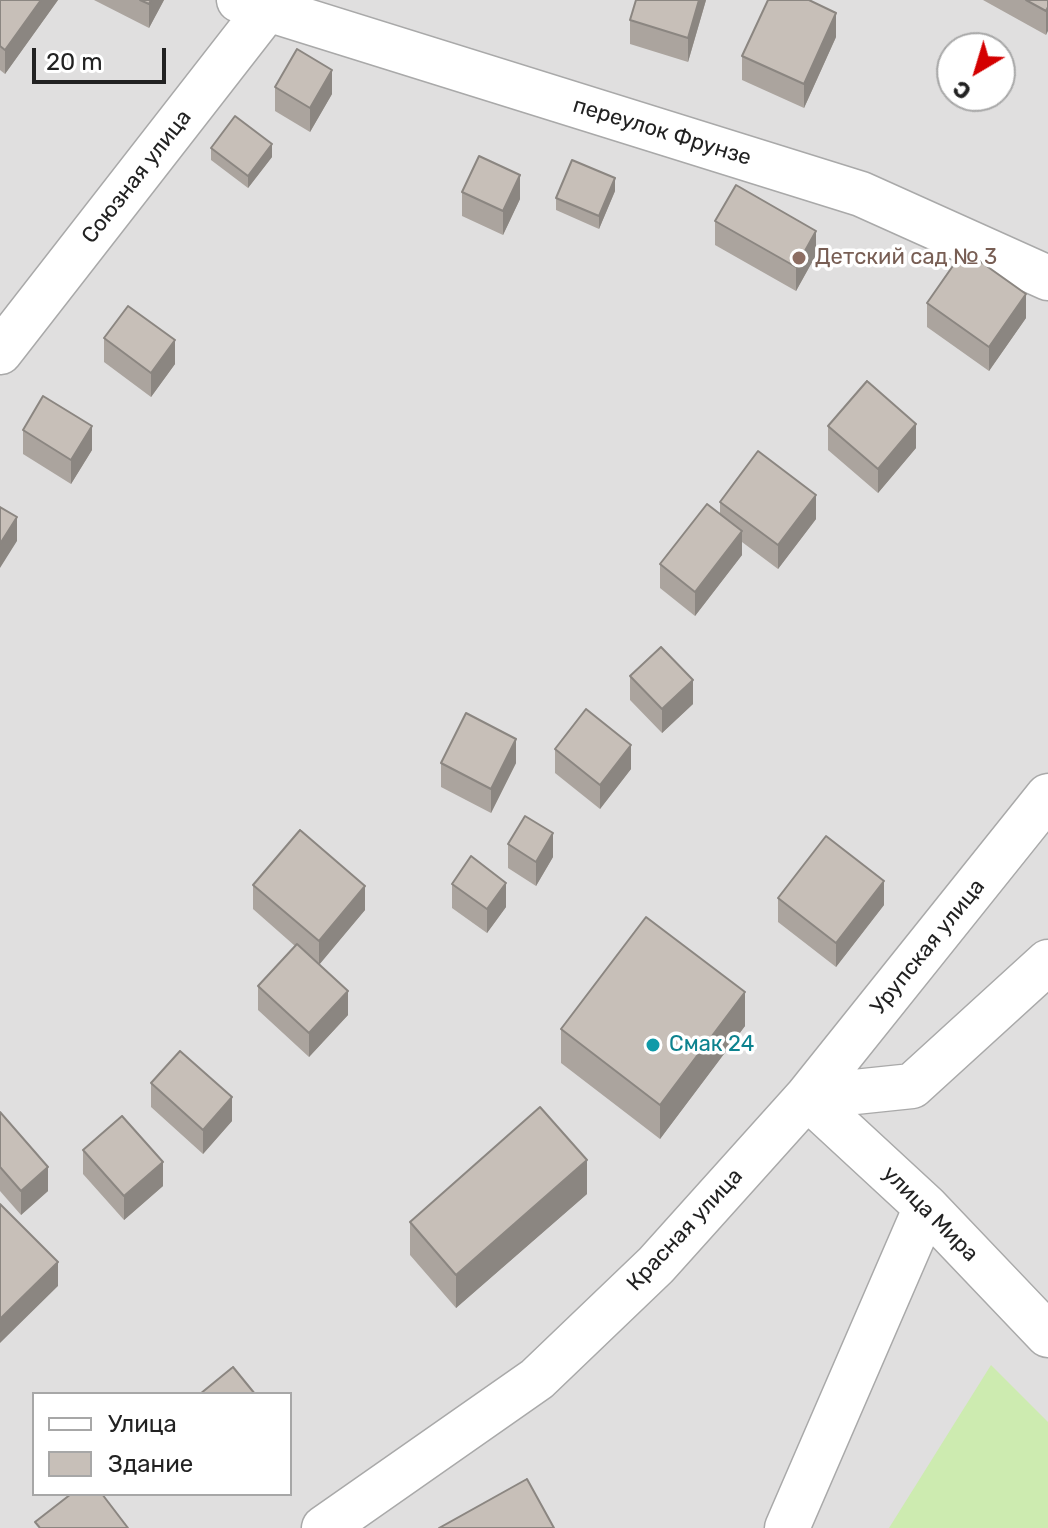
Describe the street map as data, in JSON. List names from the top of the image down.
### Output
{
  "streets": {
    "street": [
      "переулок Фрунзе",
      "Союзная улица",
      "Урупская улица",
      "улица Мира",
      "Красная улица"
    ]
  },
  "crossings": [
    ["переулок Фрунзе", "Союзная улица"],
    ["Урупская улица", "улица Мира"],
    ["Урупская улица", "Красная улица"],
    ["улица Мира", "Красная улица"]
  ],
  "places": ["Детский сад № 3", "Смак 24"],
  "legend": ["Улица", "Здание"],
  "scale_bar": "20 m",
  "north": "bottom left"
}
